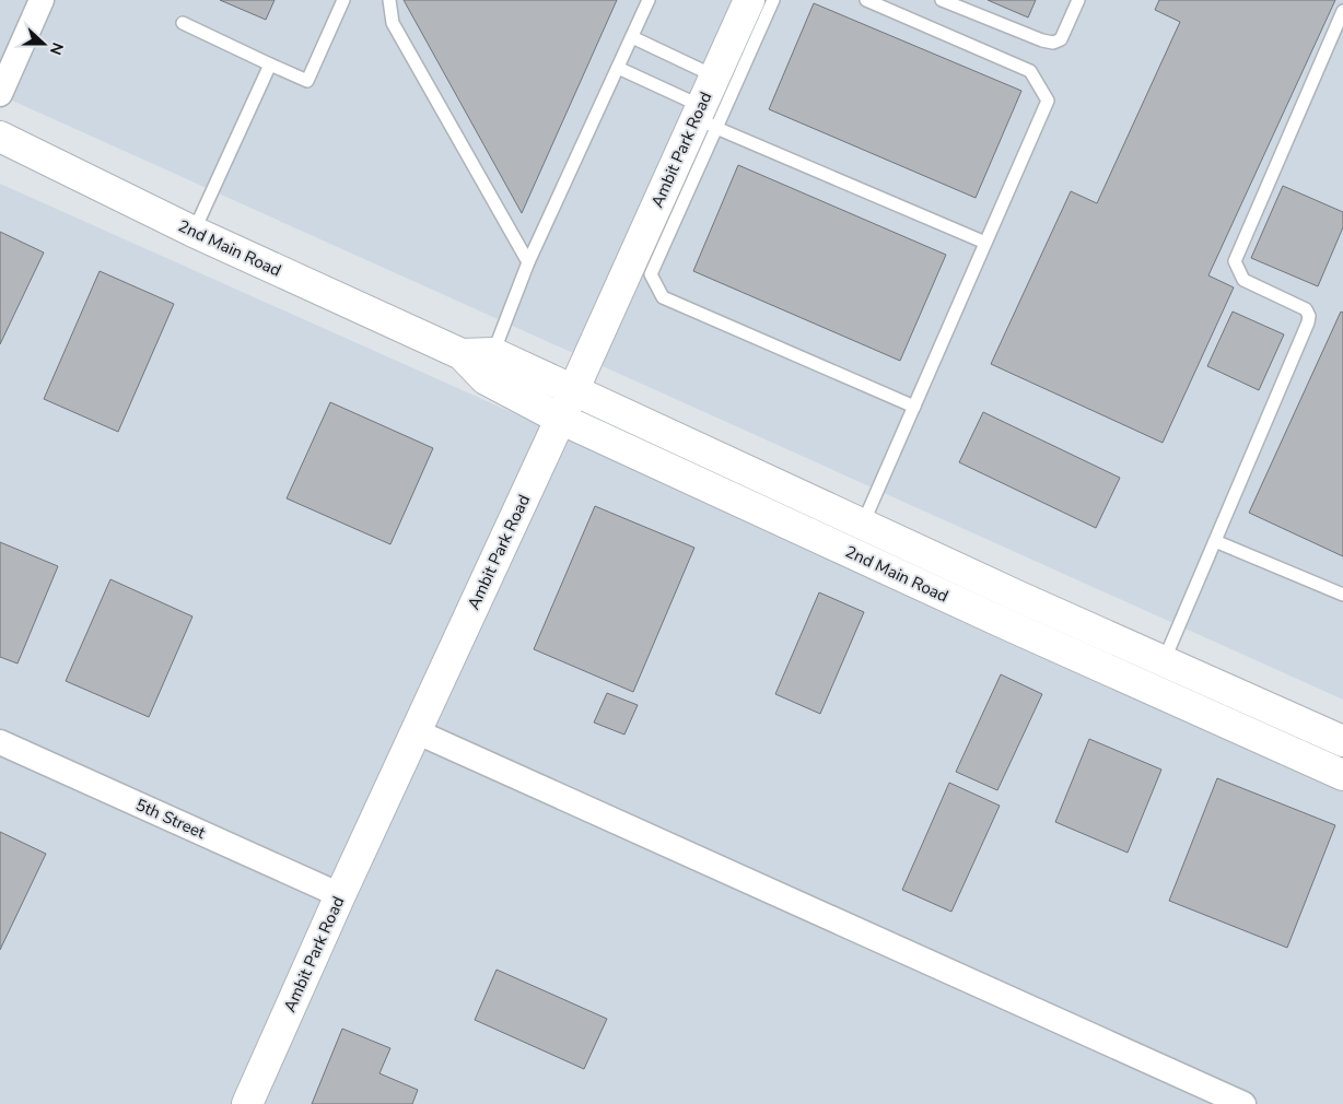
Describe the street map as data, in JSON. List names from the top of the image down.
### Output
{
  "streets": {
    "main road": ["Ambit Park Road", "2nd Main Road"],
    "street": ["5th Street"]
  },
  "crossings": [
    ["Ambit Park Road", "2nd Main Road"],
    ["Ambit Park Road", "5th Street"]
  ],
  "north": "right"
}
